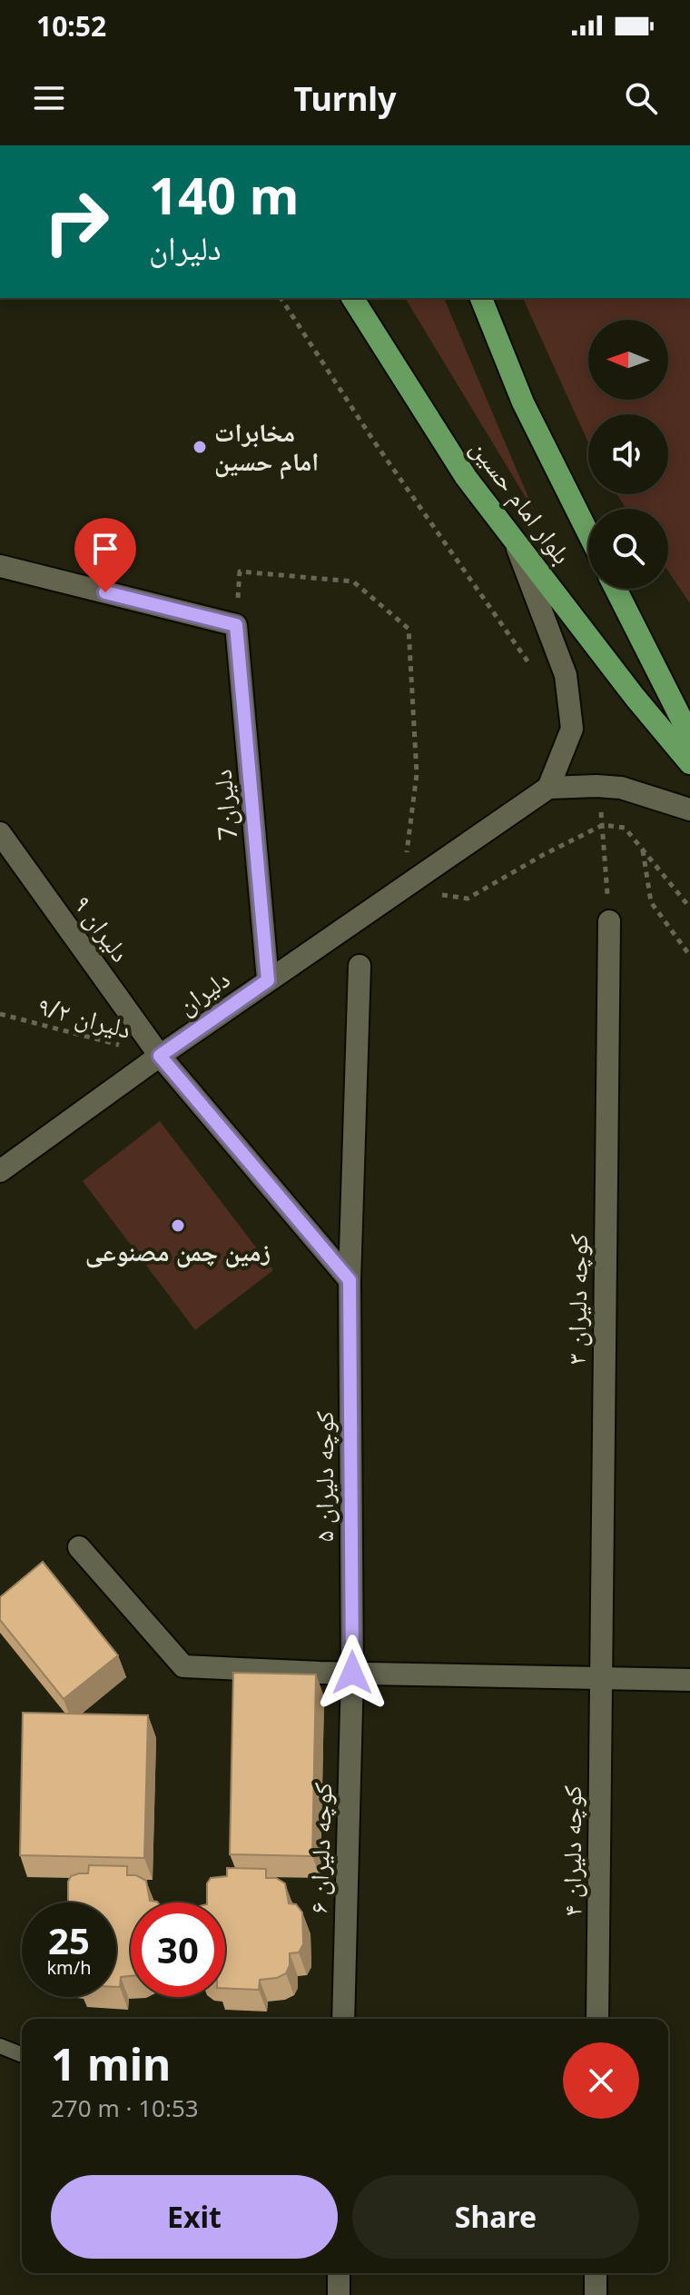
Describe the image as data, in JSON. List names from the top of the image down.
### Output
{
  "streets": {
    "main road": ["بلوار امام حسین"],
    "street": [
      "دلیران7",
      "دلیران ۹",
      "دلیران",
      "کوچه دلیران ۳",
      "کوچه دلیران ۵",
      "کوچه دلیران ۶",
      "کوچه دلیران ۴"
    ],
    "path": ["دلیران ۹/۲"]
  },
  "crossings": [
    ["دلیران7", "دلیران"],
    ["دلیران ۹", "دلیران"],
    ["دلیران ۹", "دلیران ۹/۲"],
    ["دلیران", "دلیران ۹/۲"],
    ["کوچه دلیران ۳", "کوچه دلیران ۴"],
    ["کوچه دلیران ۵", "کوچه دلیران ۶"]
  ],
  "places": ["مخابرات امام حسین", "زمین چمن مصنوعی"],
  "north": "left",
  "page": {
    "status": "10:52",
    "header": "Turnly",
    "turn": ["140 m", "دلیران"],
    "speed": "25 km/h",
    "limit": "30",
    "heading": ["1 min", "270 m · 10:53"],
    "buttons": ["Exit", "Share"]
  }
}
